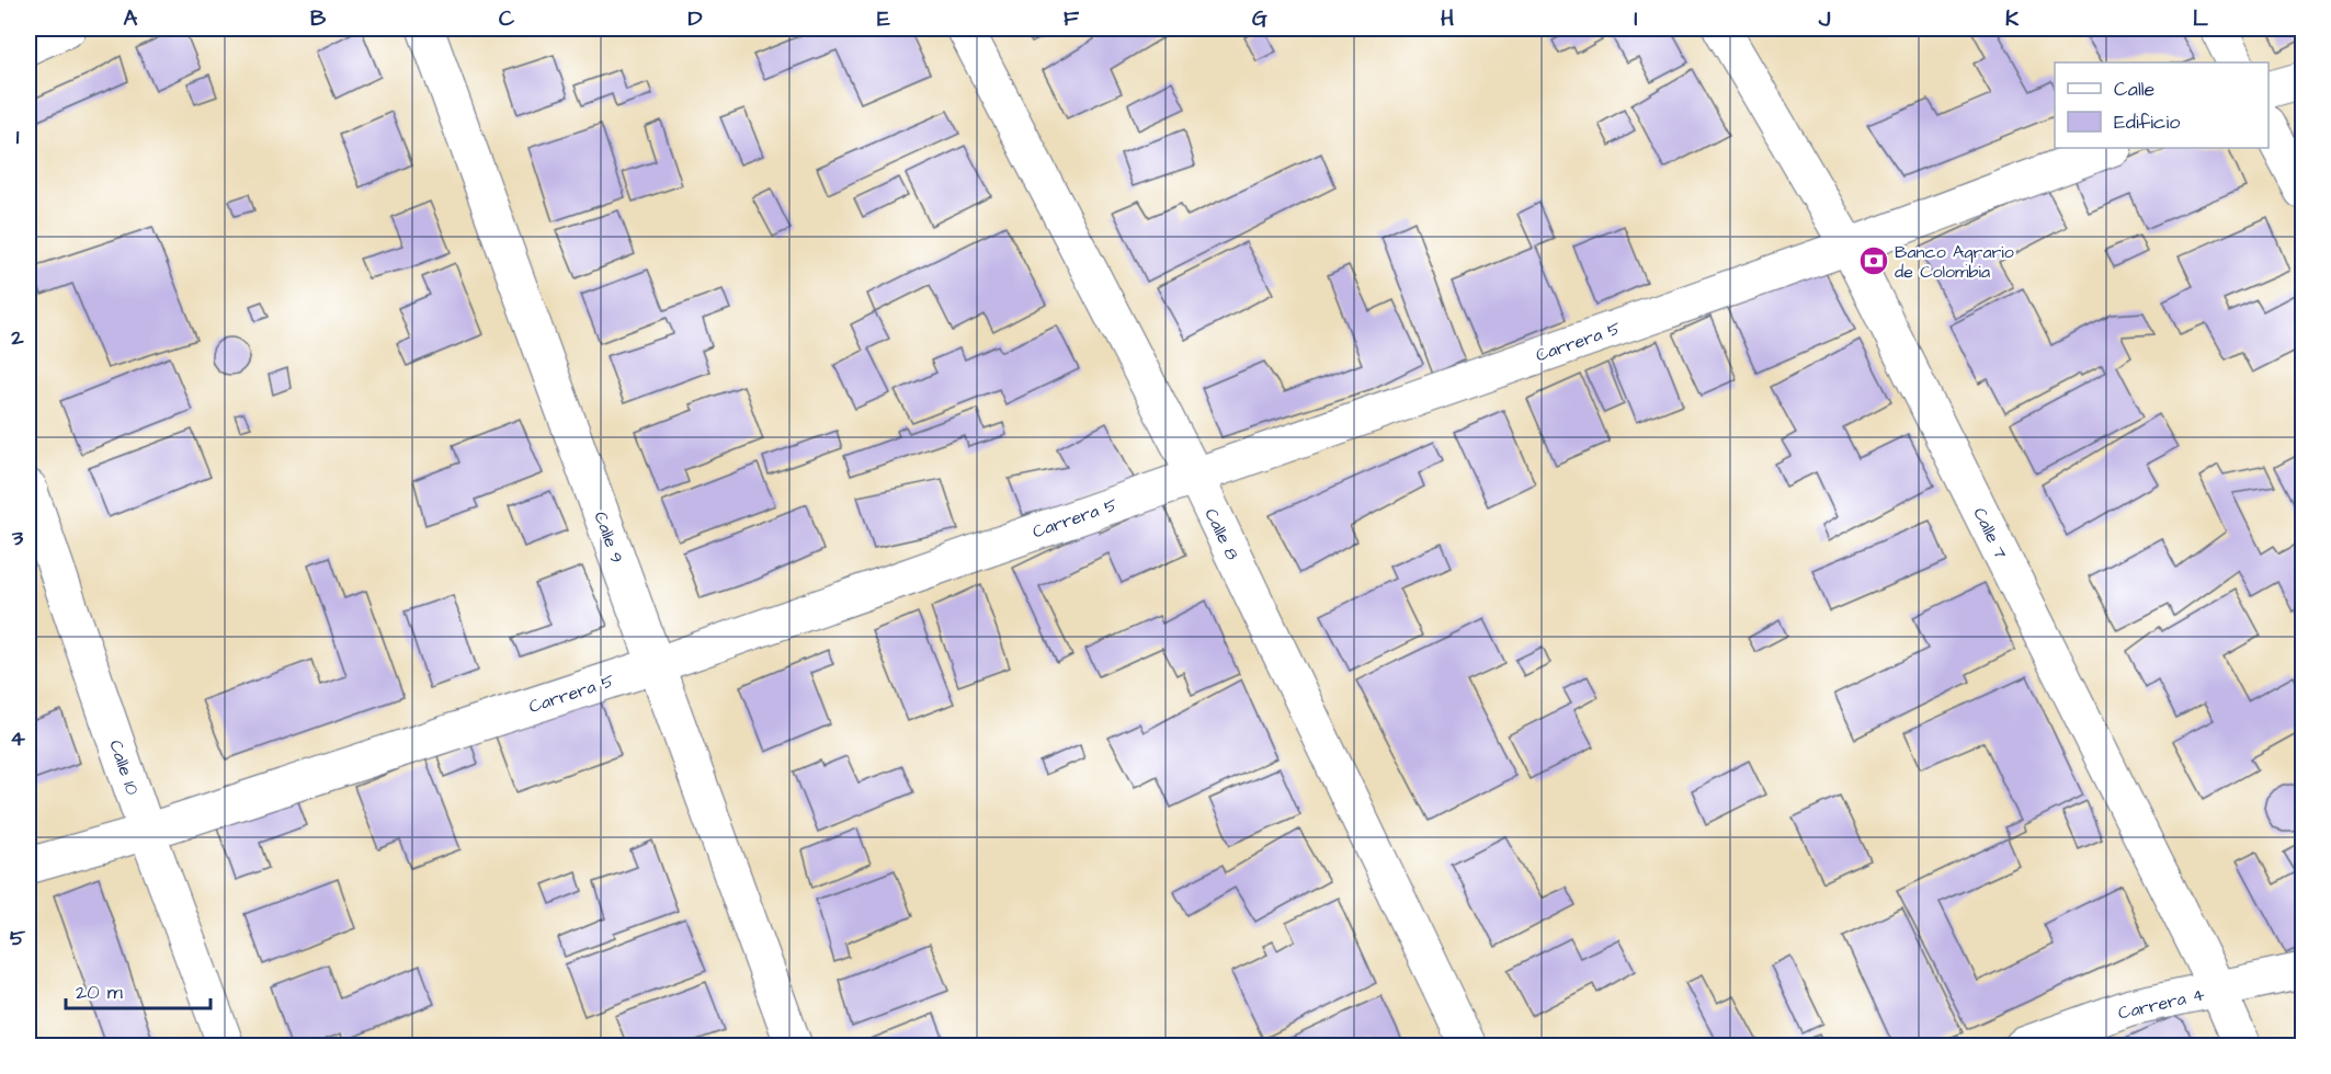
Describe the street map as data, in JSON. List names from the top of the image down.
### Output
{
  "streets": {
    "street": [
      "Carrera 5",
      "Calle 7",
      "Calle 8",
      "Calle 9",
      "Calle 10",
      "Carrera 4"
    ]
  },
  "crossings": [
    ["Carrera 5", "Calle 7"],
    ["Carrera 5", "Calle 8"],
    ["Carrera 5", "Calle 9"],
    ["Carrera 5", "Calle 10"],
    ["Calle 7", "Carrera 4"]
  ],
  "places": {
    "bank": ["Banco Agrario de Colombia"]
  },
  "legend": ["Calle", "Edificio"],
  "scale_bar": "20 m",
  "grid": {
    "columns": [
      "A",
      "B",
      "C",
      "D",
      "E",
      "F",
      "G",
      "H",
      "I",
      "J",
      "K",
      "L"
    ],
    "rows": [
      "1",
      "2",
      "3",
      "4",
      "5"
    ]
  }
}
